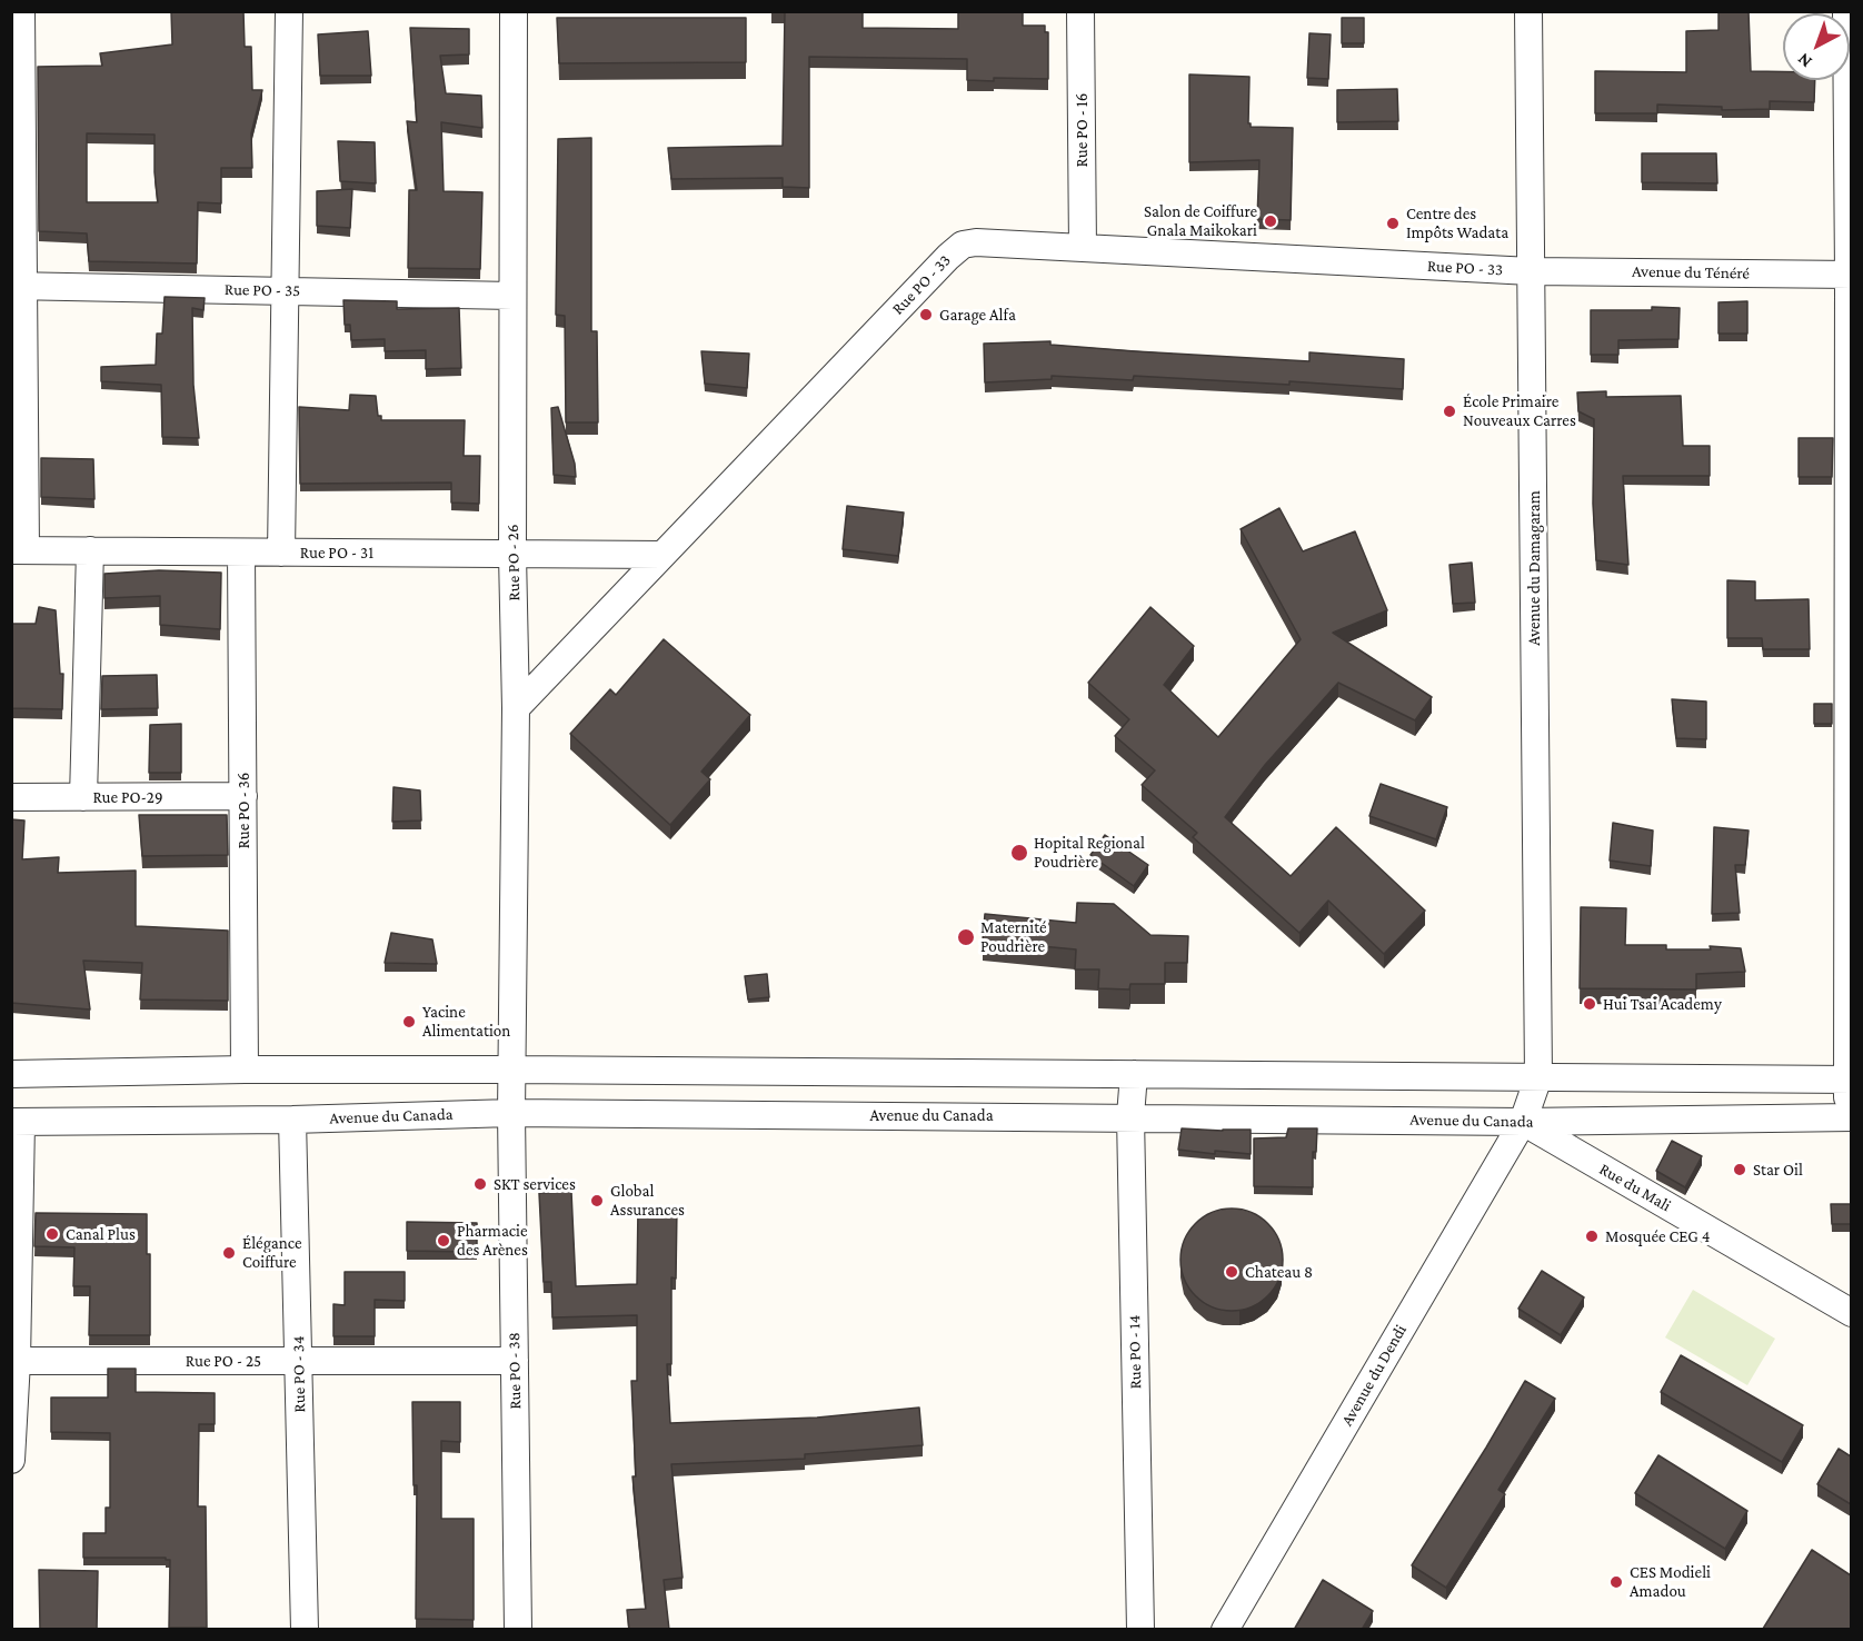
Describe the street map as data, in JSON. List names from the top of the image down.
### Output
{
  "streets": {
    "street": [
      "Rue PO - 16",
      "Rue PO - 33",
      "Avenue du Ténéré",
      "Rue PO - 35",
      "Rue PO - 31",
      "Rue PO - 26",
      "Avenue du Damagaram",
      "Rue PO-29",
      "Rue PO - 36",
      "Avenue du Canada",
      "Rue du Mali",
      "Rue PO - 14",
      "Rue PO - 25",
      "Rue PO - 38",
      "Rue PO - 34",
      "Avenue du Dendi"
    ]
  },
  "crossings": [
    ["Rue PO - 16", "Rue PO - 33"],
    ["Rue PO - 33", "Avenue du Ténéré"],
    ["Rue PO - 33", "Rue PO - 31"],
    ["Rue PO - 33", "Rue PO - 26"],
    ["Rue PO - 33", "Avenue du Damagaram"],
    ["Avenue du Ténéré", "Avenue du Damagaram"],
    ["Rue PO - 35", "Rue PO - 26"],
    ["Rue PO - 31", "Rue PO - 26"],
    ["Rue PO - 31", "Rue PO - 36"],
    ["Rue PO - 26", "Avenue du Canada"],
    ["Rue PO - 26", "Rue PO - 38"],
    ["Avenue du Damagaram", "Avenue du Canada"],
    ["Avenue du Damagaram", "Rue du Mali"],
    ["Avenue du Damagaram", "Avenue du Dendi"],
    ["Rue PO-29", "Rue PO - 36"],
    ["Avenue du Canada", "Rue du Mali"],
    ["Avenue du Canada", "Rue PO - 14"],
    ["Avenue du Canada", "Rue PO - 38"],
    ["Avenue du Canada", "Rue PO - 34"],
    ["Avenue du Canada", "Avenue du Dendi"],
    ["Rue du Mali", "Avenue du Dendi"],
    ["Rue PO - 25", "Rue PO - 38"],
    ["Rue PO - 25", "Rue PO - 34"]
  ],
  "places": [
    "Salon de Coiffure Gnala Maikokari",
    "Centre des Impôts Wadata",
    "Garage Alfa",
    "École Primaire Nouveaux Carres",
    "Hopital Regional Poudrière",
    "Maternité Poudrière",
    "Hui Tsai Academy",
    "Yacine Alimentation",
    "Star Oil",
    "SKT services",
    "Global Assurances",
    "Canal Plus",
    "Mosquée CEG 4",
    "Pharmacie des Arènes",
    "Élégance Coiffure",
    "Chateau 8",
    "CES Modieli Amadou"
  ],
  "north": "bottom left"
}
